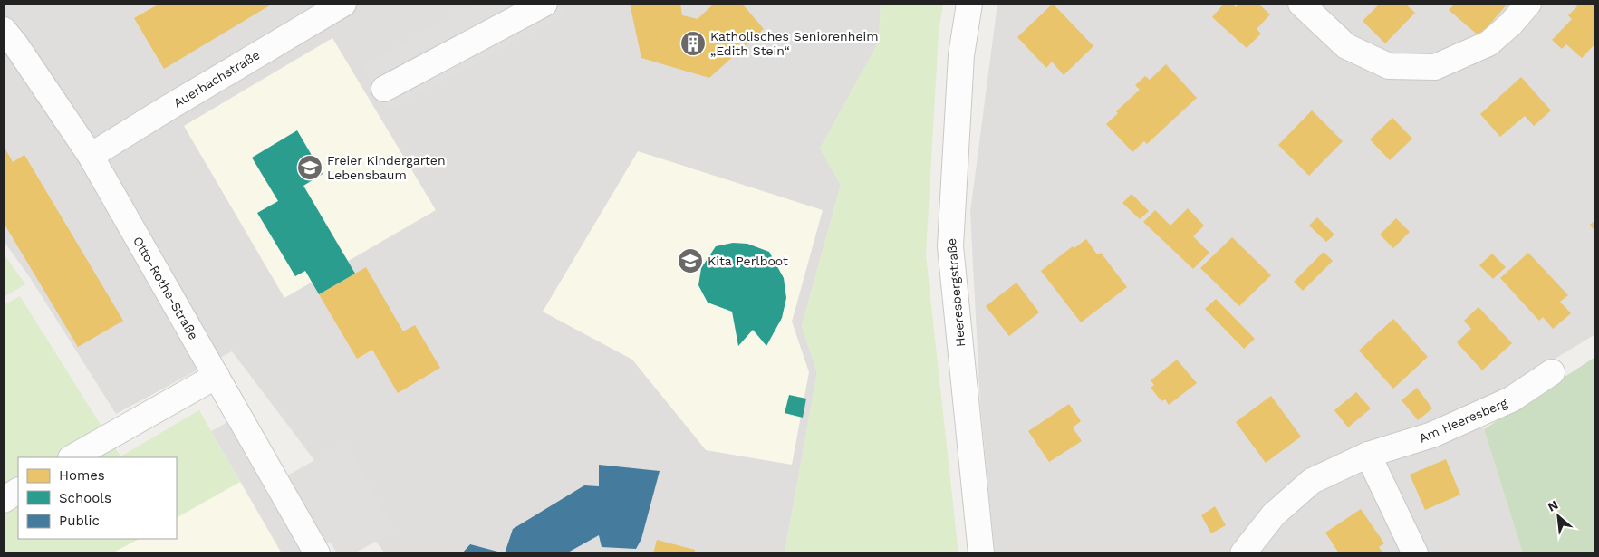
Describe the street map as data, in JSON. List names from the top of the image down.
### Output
{
  "streets": {
    "street": [
      "Auerbachstraße",
      "Otto-Rothe-Straße",
      "Heeresbergstraße",
      "Am Heeresberg"
    ]
  },
  "crossings": [
    ["Auerbachstraße", "Otto-Rothe-Straße"]
  ],
  "places": {
    "building": ["Katholisches Seniorenheim „Edith Stein“"],
    "school or university": ["Freier Kindergarten Lebensbaum", "Kita Perlboot"]
  },
  "legend": ["Homes", "Schools", "Public"],
  "north": "top left"
}
